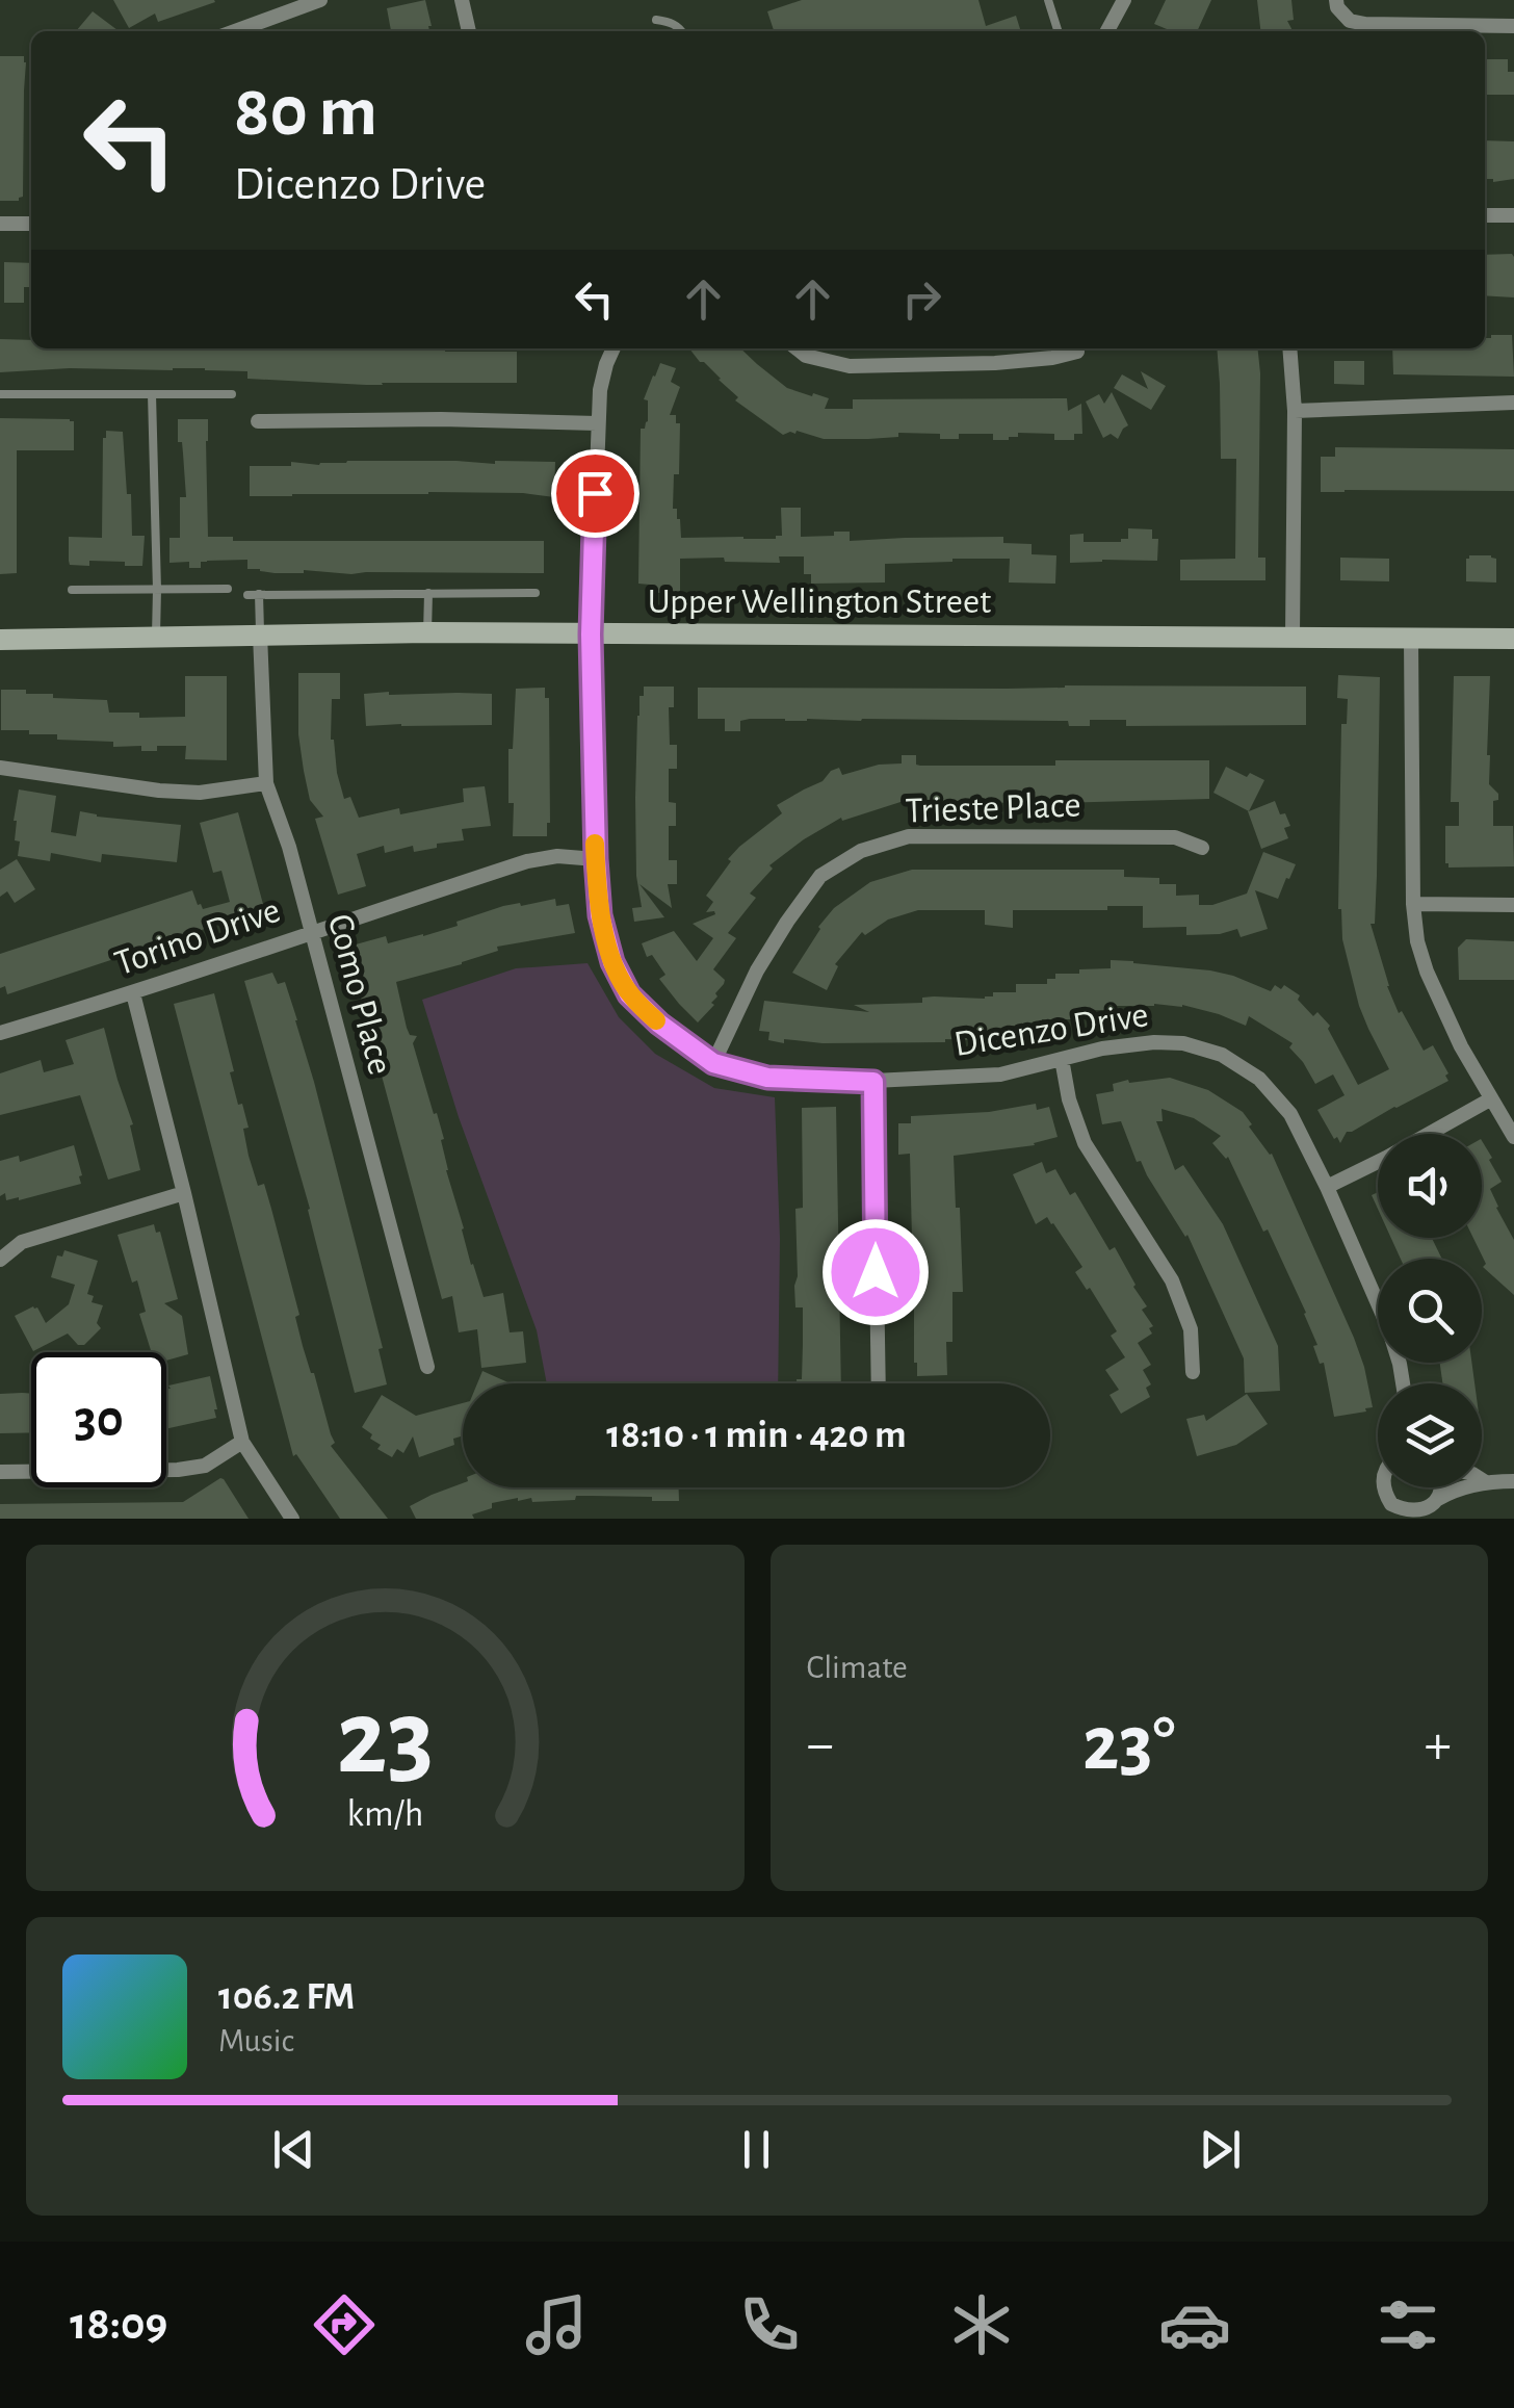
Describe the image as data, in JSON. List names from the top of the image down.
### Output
{
  "streets": {
    "main road": ["Upper Wellington Street"],
    "street": [
      "Trieste Place",
      "Torino Drive",
      "Como Place",
      "Dicenzo Drive"
    ]
  },
  "crossings": [
    ["Upper Wellington Street", "Como Place"],
    ["Upper Wellington Street", "Dicenzo Drive"],
    ["Trieste Place", "Dicenzo Drive"],
    ["Torino Drive", "Como Place"],
    ["Torino Drive", "Dicenzo Drive"]
  ],
  "page": {
    "turn": ["80 m", "Dicenzo Drive"],
    "limit": "30",
    "trip": "18:10 · 1 min · 420 m",
    "tile": "Climate",
    "heat": ["−", "23°", "+"],
    "song": ["106.2 FM", "Music"],
    "tabs": "18:09",
    "gauge": ["23", "km/h"]
  }
}
